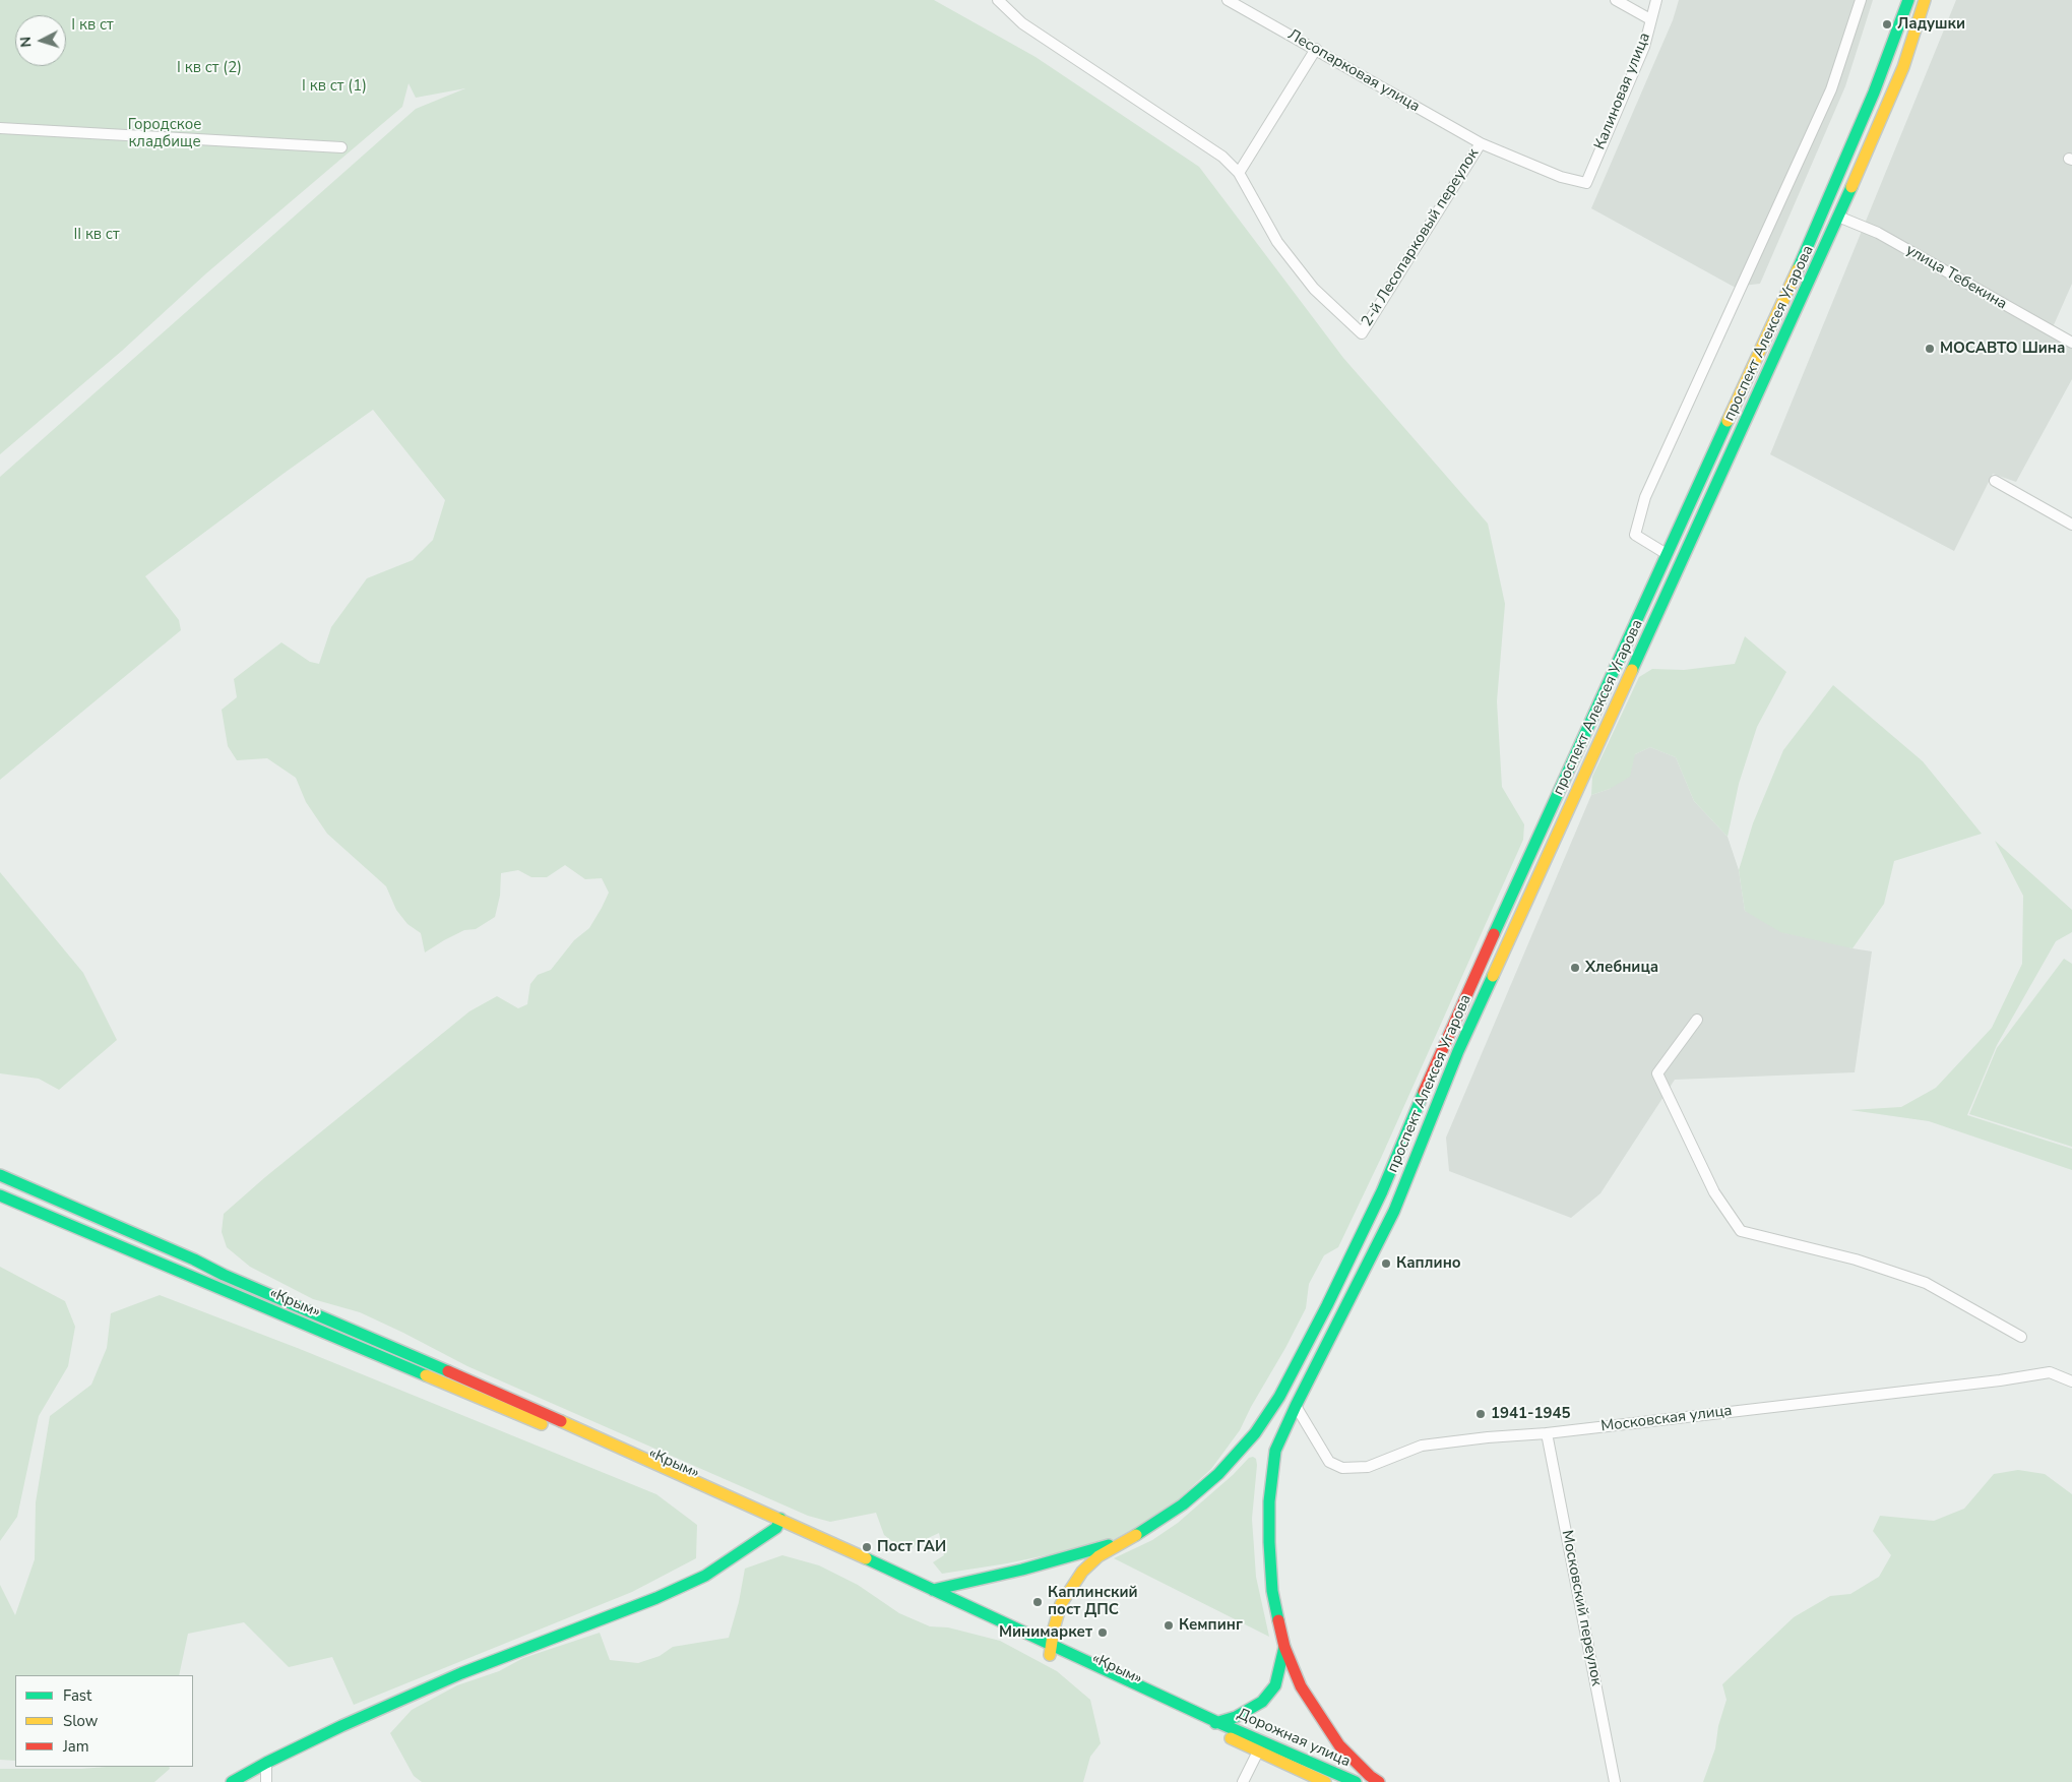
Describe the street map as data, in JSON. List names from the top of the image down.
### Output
{
  "streets": {
    "main road": ["проспект Алексея Угарова", "«Крым»", "Дорожная улица"],
    "street": [
      "Лесопарковая улица",
      "Калиновая улица",
      "2-й Лесопарковый переулок",
      "улица Тебекина",
      "Московская улица",
      "Московский переулок"
    ]
  },
  "crossings": [
    ["Лесопарковая улица", "Калиновая улица"],
    ["Лесопарковая улица", "2-й Лесопарковый переулок"],
    ["улица Тебекина", "проспект Алексея Угарова"],
    ["проспект Алексея Угарова", "«Крым»"],
    ["проспект Алексея Угарова", "Московская улица"],
    ["«Крым»", "Дорожная улица"],
    ["Московская улица", "Московский переулок"]
  ],
  "parks": [
    "I кв ст",
    "I кв ст (2)",
    "I кв ст (1)",
    "Городское кладбище",
    "II кв ст"
  ],
  "places": [
    "Ладушки",
    "МОСАВТО Шина",
    "Хлебница",
    "Каплино",
    "1941-1945",
    "Пост ГАИ",
    "Каплинский пост ДПС",
    "Кемпинг",
    "Минимаркет"
  ],
  "legend": ["Fast", "Slow", "Jam"],
  "north": "left"
}
